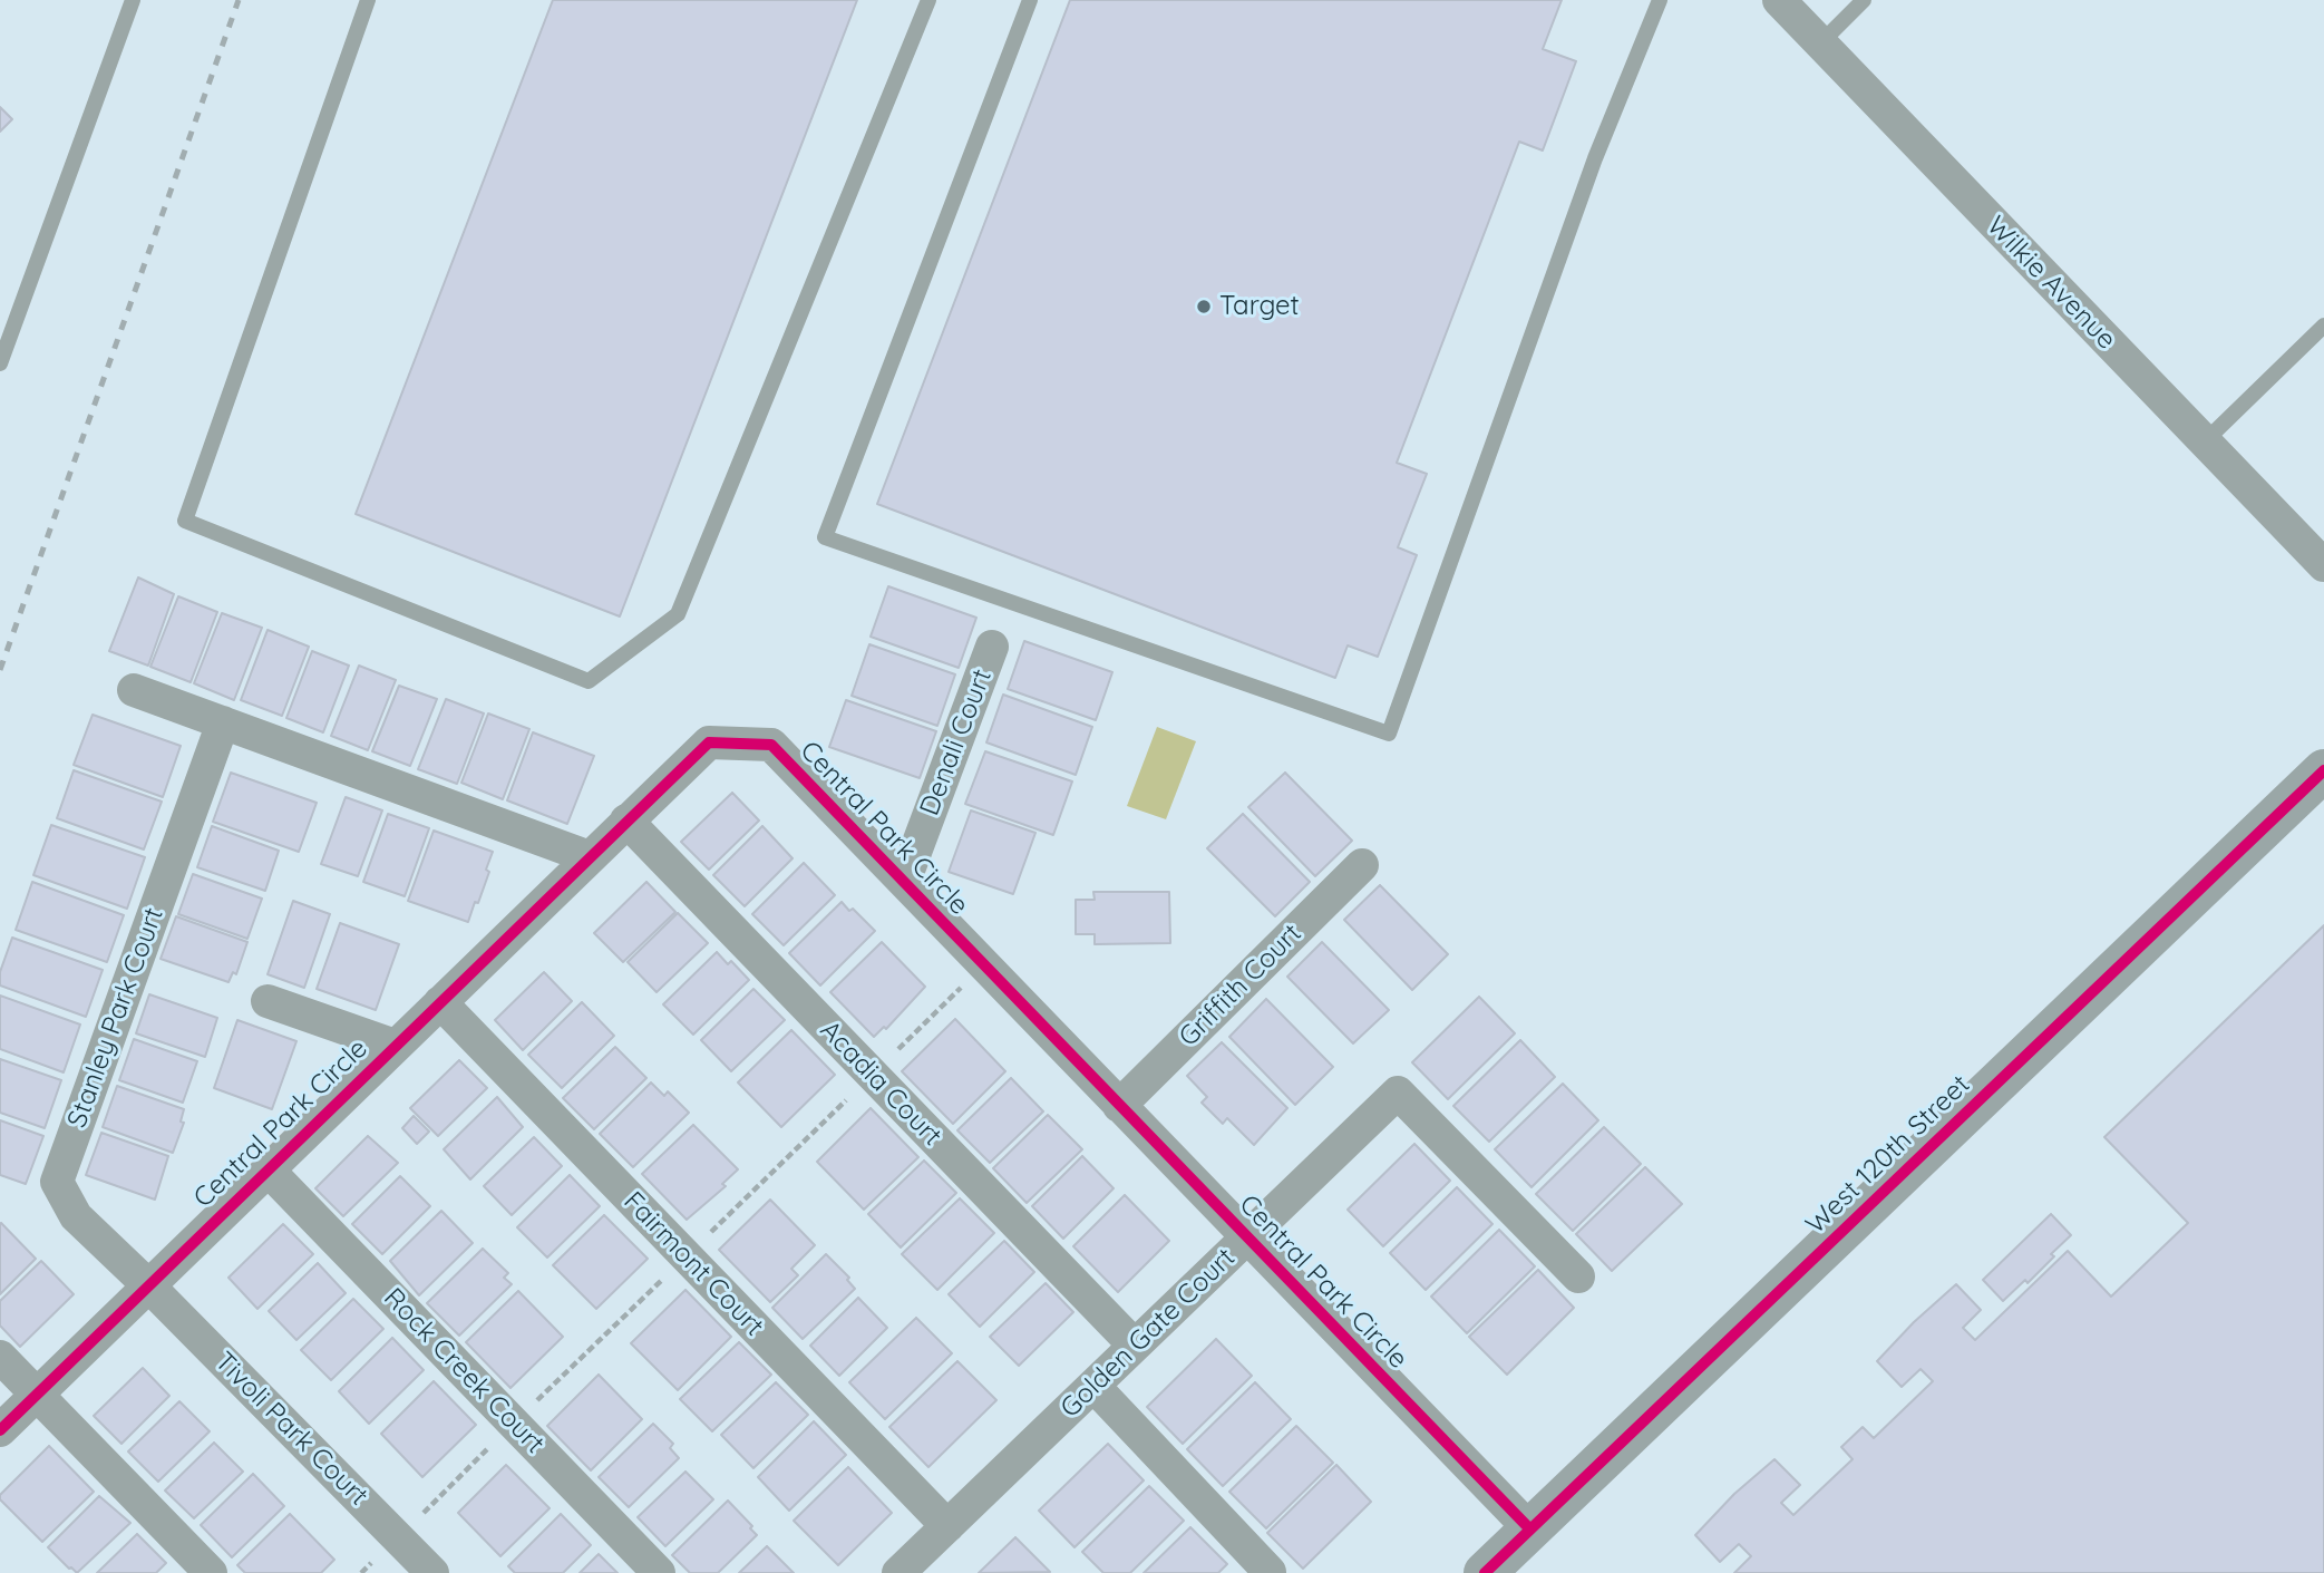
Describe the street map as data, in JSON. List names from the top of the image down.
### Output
{
  "streets": {
    "street": [
      "Wilkie Avenue",
      "Denali Court",
      "Central Park Circle",
      "Griffith Court",
      "Stanley Park Court",
      "Acadia Court",
      "West 120th Street",
      "Fairmont Court",
      "Golden Gate Court",
      "Rock Creek Court",
      "Tivoli Park Court"
    ]
  },
  "crossings": [
    ["Denali Court", "Central Park Circle"],
    ["Central Park Circle", "Griffith Court"],
    ["Central Park Circle", "Stanley Park Court"],
    ["Central Park Circle", "Acadia Court"],
    ["Central Park Circle", "West 120th Street"],
    ["Central Park Circle", "Fairmont Court"],
    ["Central Park Circle", "Golden Gate Court"],
    ["Central Park Circle", "Rock Creek Court"],
    ["Central Park Circle", "Tivoli Park Court"],
    ["Stanley Park Court", "Tivoli Park Court"],
    ["Acadia Court", "Golden Gate Court"],
    ["Fairmont Court", "Golden Gate Court"]
  ],
  "places": ["Target"]
}
